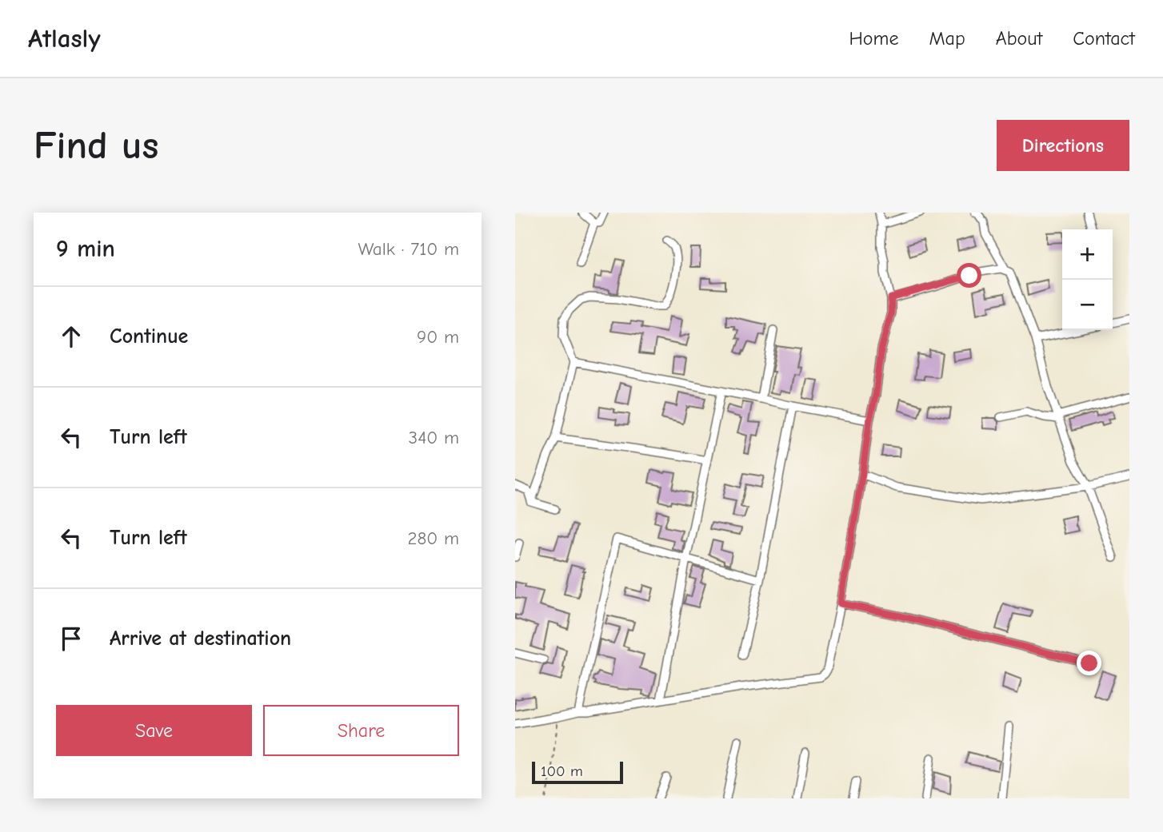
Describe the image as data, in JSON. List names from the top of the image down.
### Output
{
  "scale_bar": "100 m",
  "page": {
    "header": "Atlasly",
    "nav": [
      "Home",
      "Map",
      "About",
      "Contact"
    ],
    "buttons": [
      "Directions",
      ["Save", "Share"]
    ],
    "title": "Find us",
    "heading": ["9 min", "Walk · 710 m"],
    "map_buttons": ["+", "−"],
    "list": [
      ["Continue", "90 m"],
      ["Turn left", "340 m"],
      ["Turn left", "280 m"],
      "Arrive at destination"
    ],
    "scale": "100 m"
  }
}
